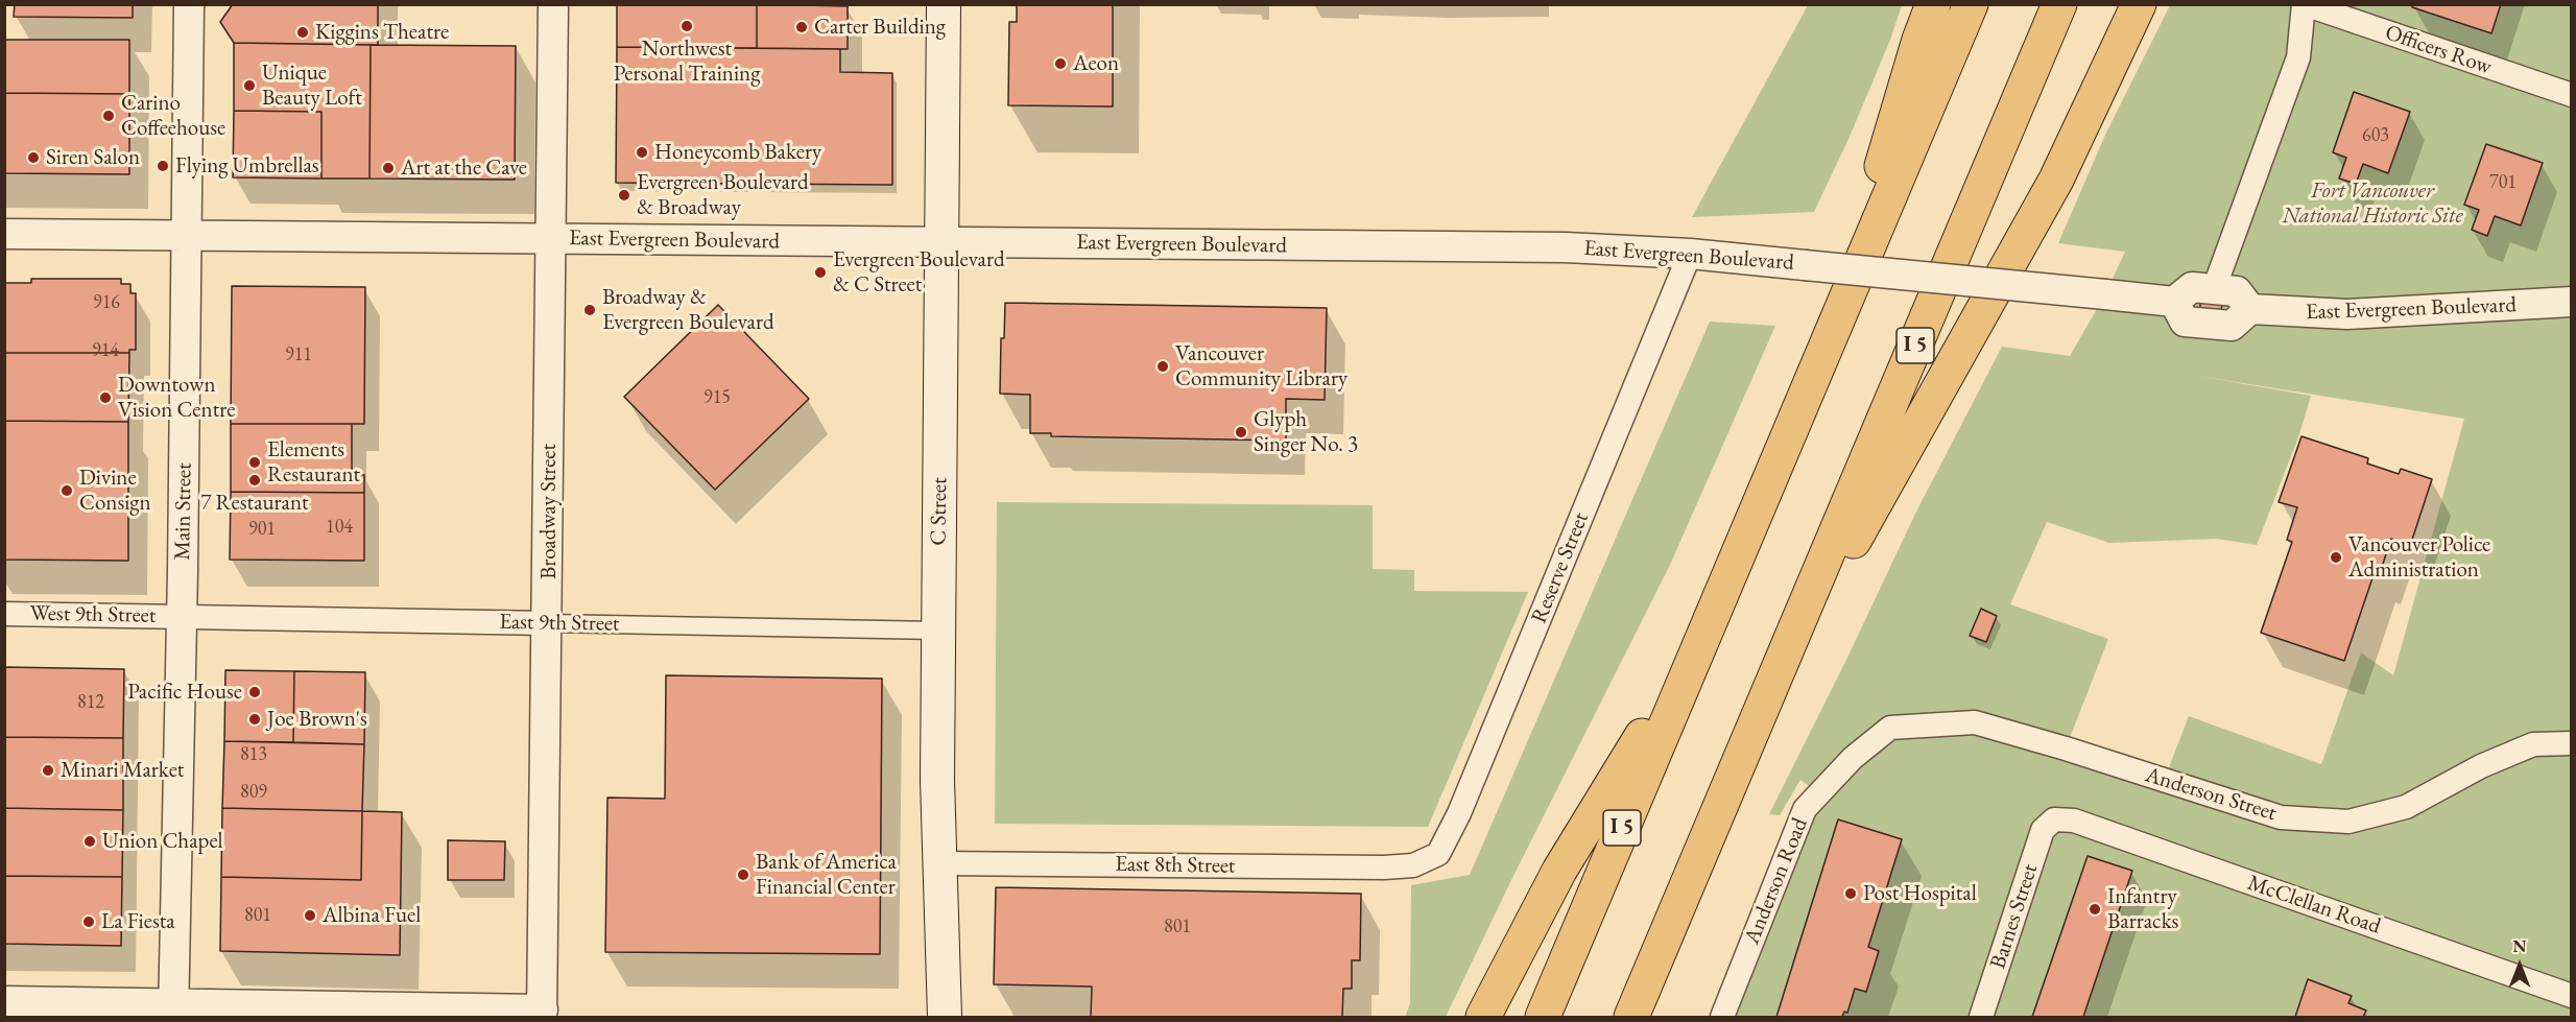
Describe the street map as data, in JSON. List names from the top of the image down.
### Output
{
  "streets": {
    "highway": ["I 5"],
    "main road": ["C Street"],
    "street": [
      "Officers Row",
      "East Evergreen Boulevard",
      "Main Street",
      "Broadway Street",
      "Reserve Street",
      "West 9th Street",
      "East 9th Street",
      "Anderson Street",
      "East 8th Street",
      "Anderson Road",
      "McClellan Road",
      "Barnes Street"
    ]
  },
  "crossings": [
    ["East Evergreen Boulevard", "Main Street"],
    ["East Evergreen Boulevard", "Broadway Street"],
    ["East Evergreen Boulevard", "C Street"],
    ["East Evergreen Boulevard", "Reserve Street"],
    ["Main Street", "West 9th Street"],
    ["Main Street", "East 9th Street"],
    ["Broadway Street", "East 9th Street"],
    ["C Street", "East 9th Street"],
    ["C Street", "East 8th Street"],
    ["Reserve Street", "East 8th Street"],
    ["West 9th Street", "East 9th Street"],
    ["Anderson Street", "Anderson Road"],
    ["McClellan Road", "Barnes Street"]
  ],
  "parks": ["Fort Vancouver National Historic Site"],
  "places": [
    "Northwest Personal Training",
    "Carter Building",
    "Kiggins Theatre",
    "Aeon",
    "Unique Beauty Loft",
    "Carino Coffeehouse",
    "Honeycomb Bakery",
    "Siren Salon",
    "Flying Umbrellas",
    "Art at the Cave",
    "Evergreen Boulevard & Broadway",
    "Evergreen Boulevard & C Street",
    "Broadway & Evergreen Boulevard",
    "Vancouver Community Library",
    "Downtown Vision Centre",
    "Glyph Singer No. 3",
    "Elements Restaurant",
    "7 Restaurant",
    "Divine Consign",
    "Vancouver Police Administration",
    "Pacific House",
    "Joe Brown's",
    "Minari Market",
    "Union Chapel",
    "Bank of America Financial Center",
    "Post Hospital",
    "Infantry Barracks",
    "Albina Fuel",
    "La Fiesta"
  ],
  "house_numbers": [
    "603",
    "701",
    "916",
    "914",
    "911",
    "915",
    "104",
    "901",
    "812",
    "813",
    "809",
    "801",
    "801"
  ],
  "north": "top"
}
